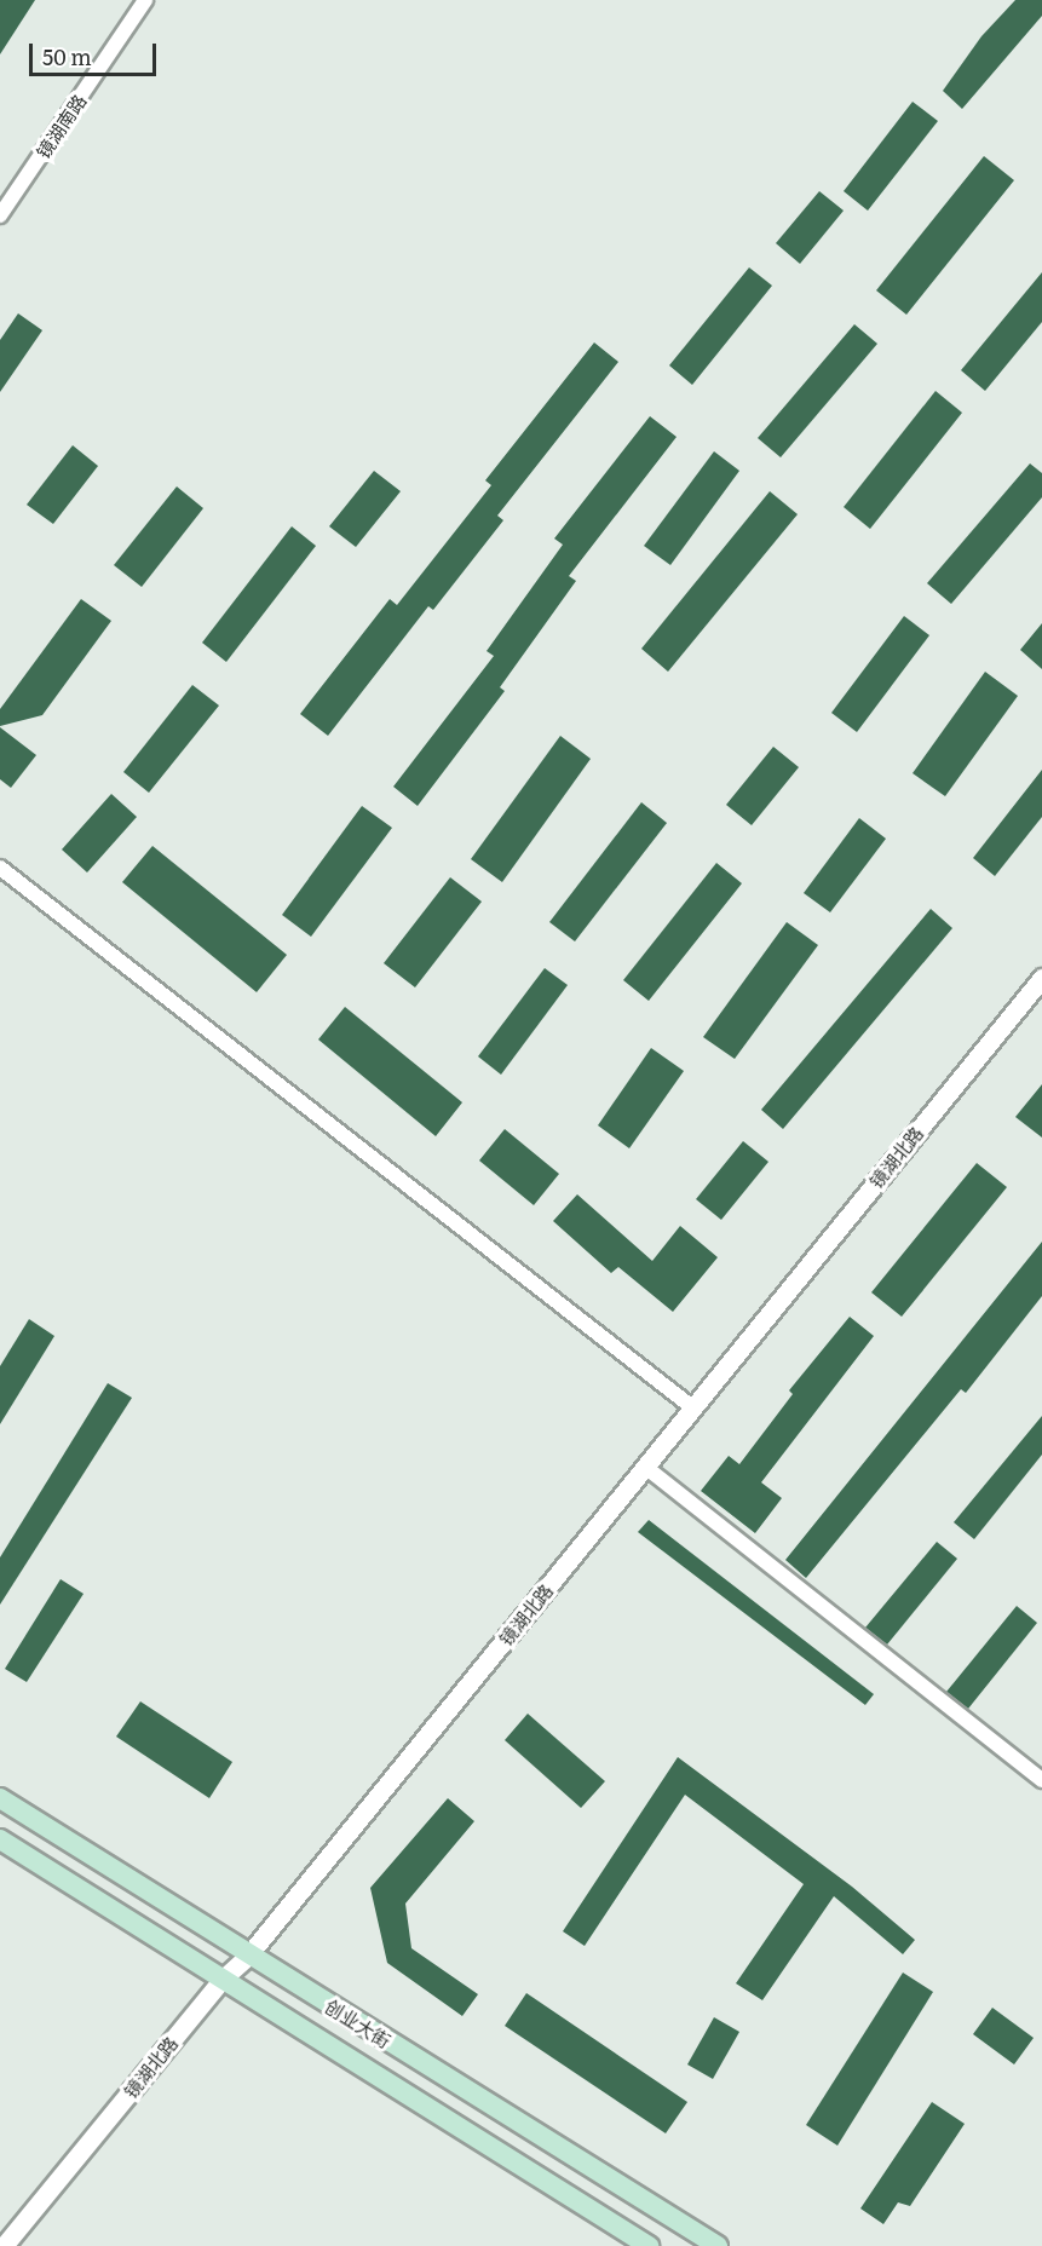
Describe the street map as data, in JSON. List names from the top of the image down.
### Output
{
  "streets": {
    "main road": ["创业大街"],
    "street": ["镜湖南路", "镜湖北路"]
  },
  "crossings": [
    ["镜湖北路", "创业大街"]
  ],
  "scale_bar": "50 m"
}
